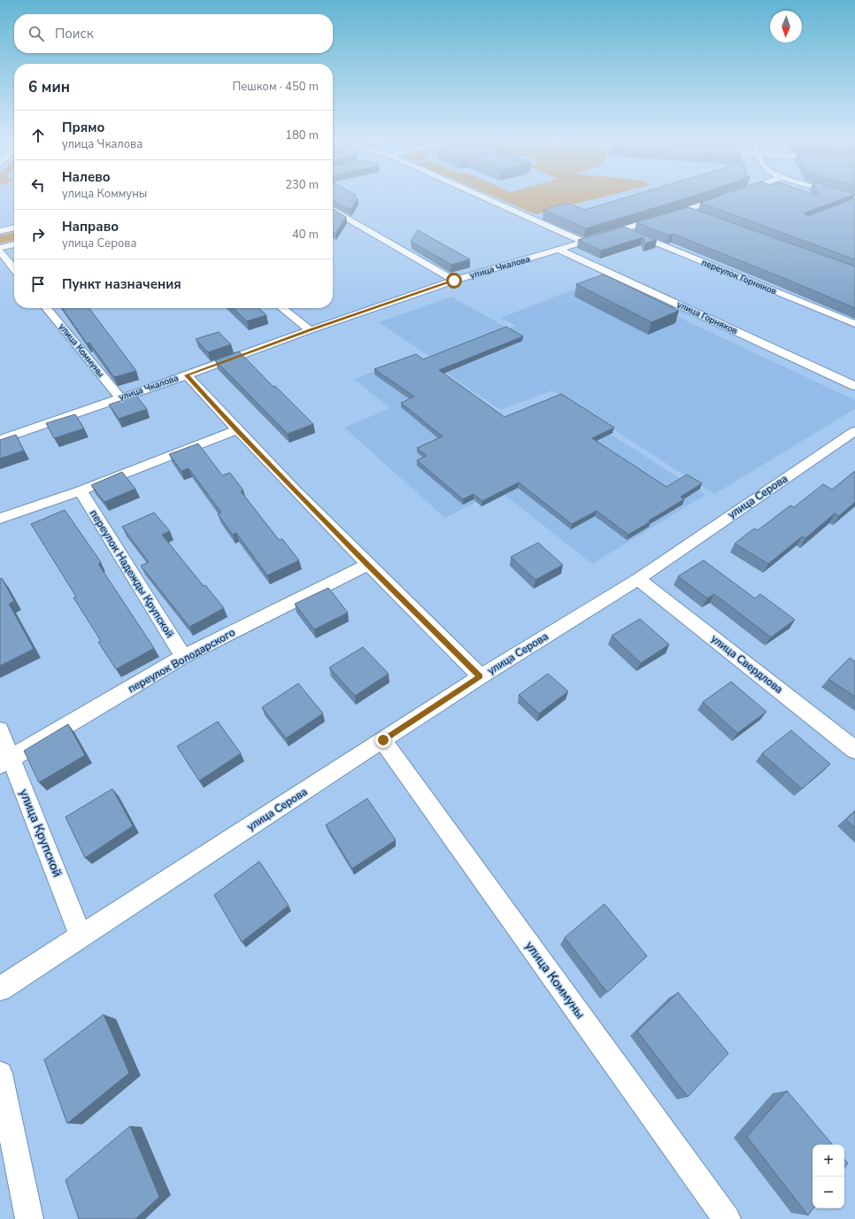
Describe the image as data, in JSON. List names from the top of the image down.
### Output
{
  "streets": {
    "street": [
      "улица Чкалова",
      "переулок Горняков",
      "улица Горняков",
      "улица Коммуны",
      "улица Серова",
      "переулок Надежды Крупской",
      "переулок Володарского",
      "улица Свердлова",
      "улица Крупской"
    ]
  },
  "crossings": [
    ["улица Чкалова", "переулок Горняков"],
    ["улица Чкалова", "улица Горняков"],
    ["улица Чкалова", "улица Коммуны"],
    ["улица Коммуны", "улица Серова"],
    ["улица Серова", "улица Свердлова"],
    ["улица Серова", "улица Крупской"],
    ["переулок Надежды Крупской", "переулок Володарского"],
    ["переулок Володарского", "улица Крупской"]
  ],
  "north": "bottom",
  "page": {
    "search": "Поиск",
    "heading": ["6 мин", "Пешком · 450 m"],
    "list": [
      ["Прямо", "улица Чкалова", "180 m"],
      ["Налево", "улица Коммуны", "230 m"],
      ["Направо", "улица Серова", "40 m"],
      "Пункт назначения"
    ],
    "map_buttons": ["+", "−"]
  }
}
